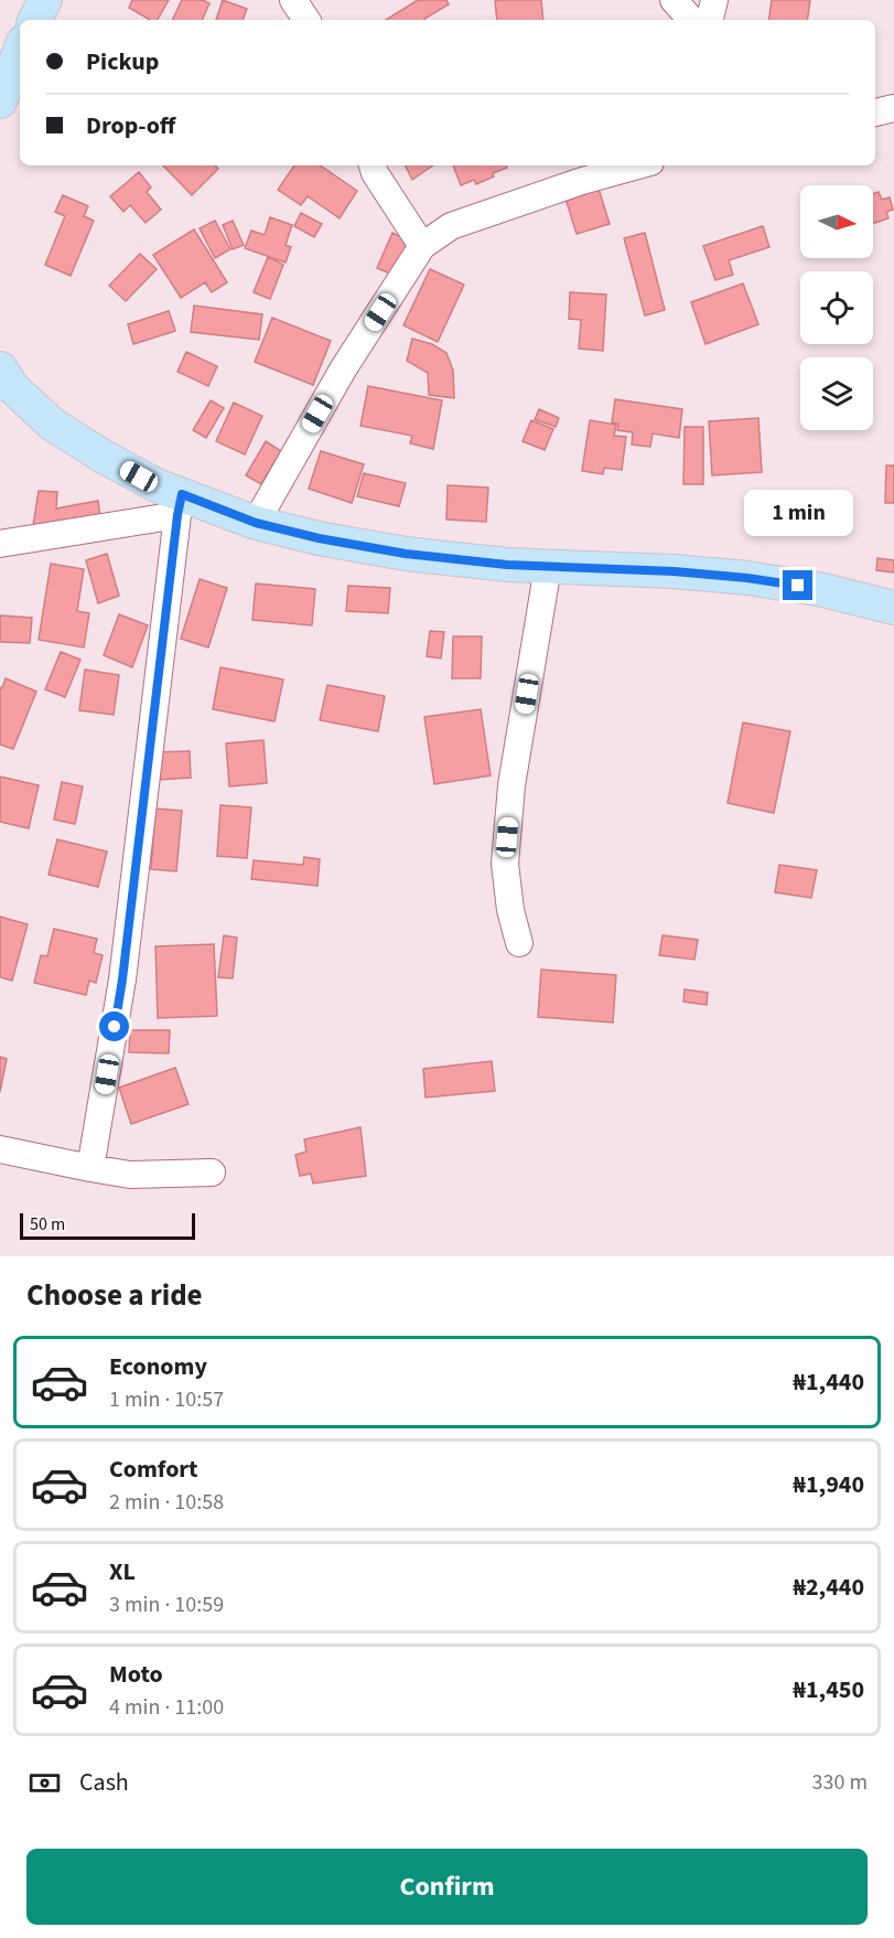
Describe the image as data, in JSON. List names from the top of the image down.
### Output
{
  "scale_bar": "50 m",
  "north": "right",
  "page": {
    "banner": ["Pickup", "Drop-off"],
    "bubble": "1 min",
    "scale": "50 m",
    "heading": "Choose a ride",
    "list": [
      {
        "name": "Economy",
        "note": "1 min · 10:57",
        "value": "₦1,440"
      },
      {
        "name": "Comfort",
        "note": "2 min · 10:58",
        "value": "₦1,940"
      },
      {
        "name": "XL",
        "note": "3 min · 10:59",
        "value": "₦2,440"
      },
      {
        "name": "Moto",
        "note": "4 min · 11:00",
        "value": "₦1,450"
      }
    ],
    "pay": ["Cash", "330 m"],
    "buttons": "Confirm"
  }
}
